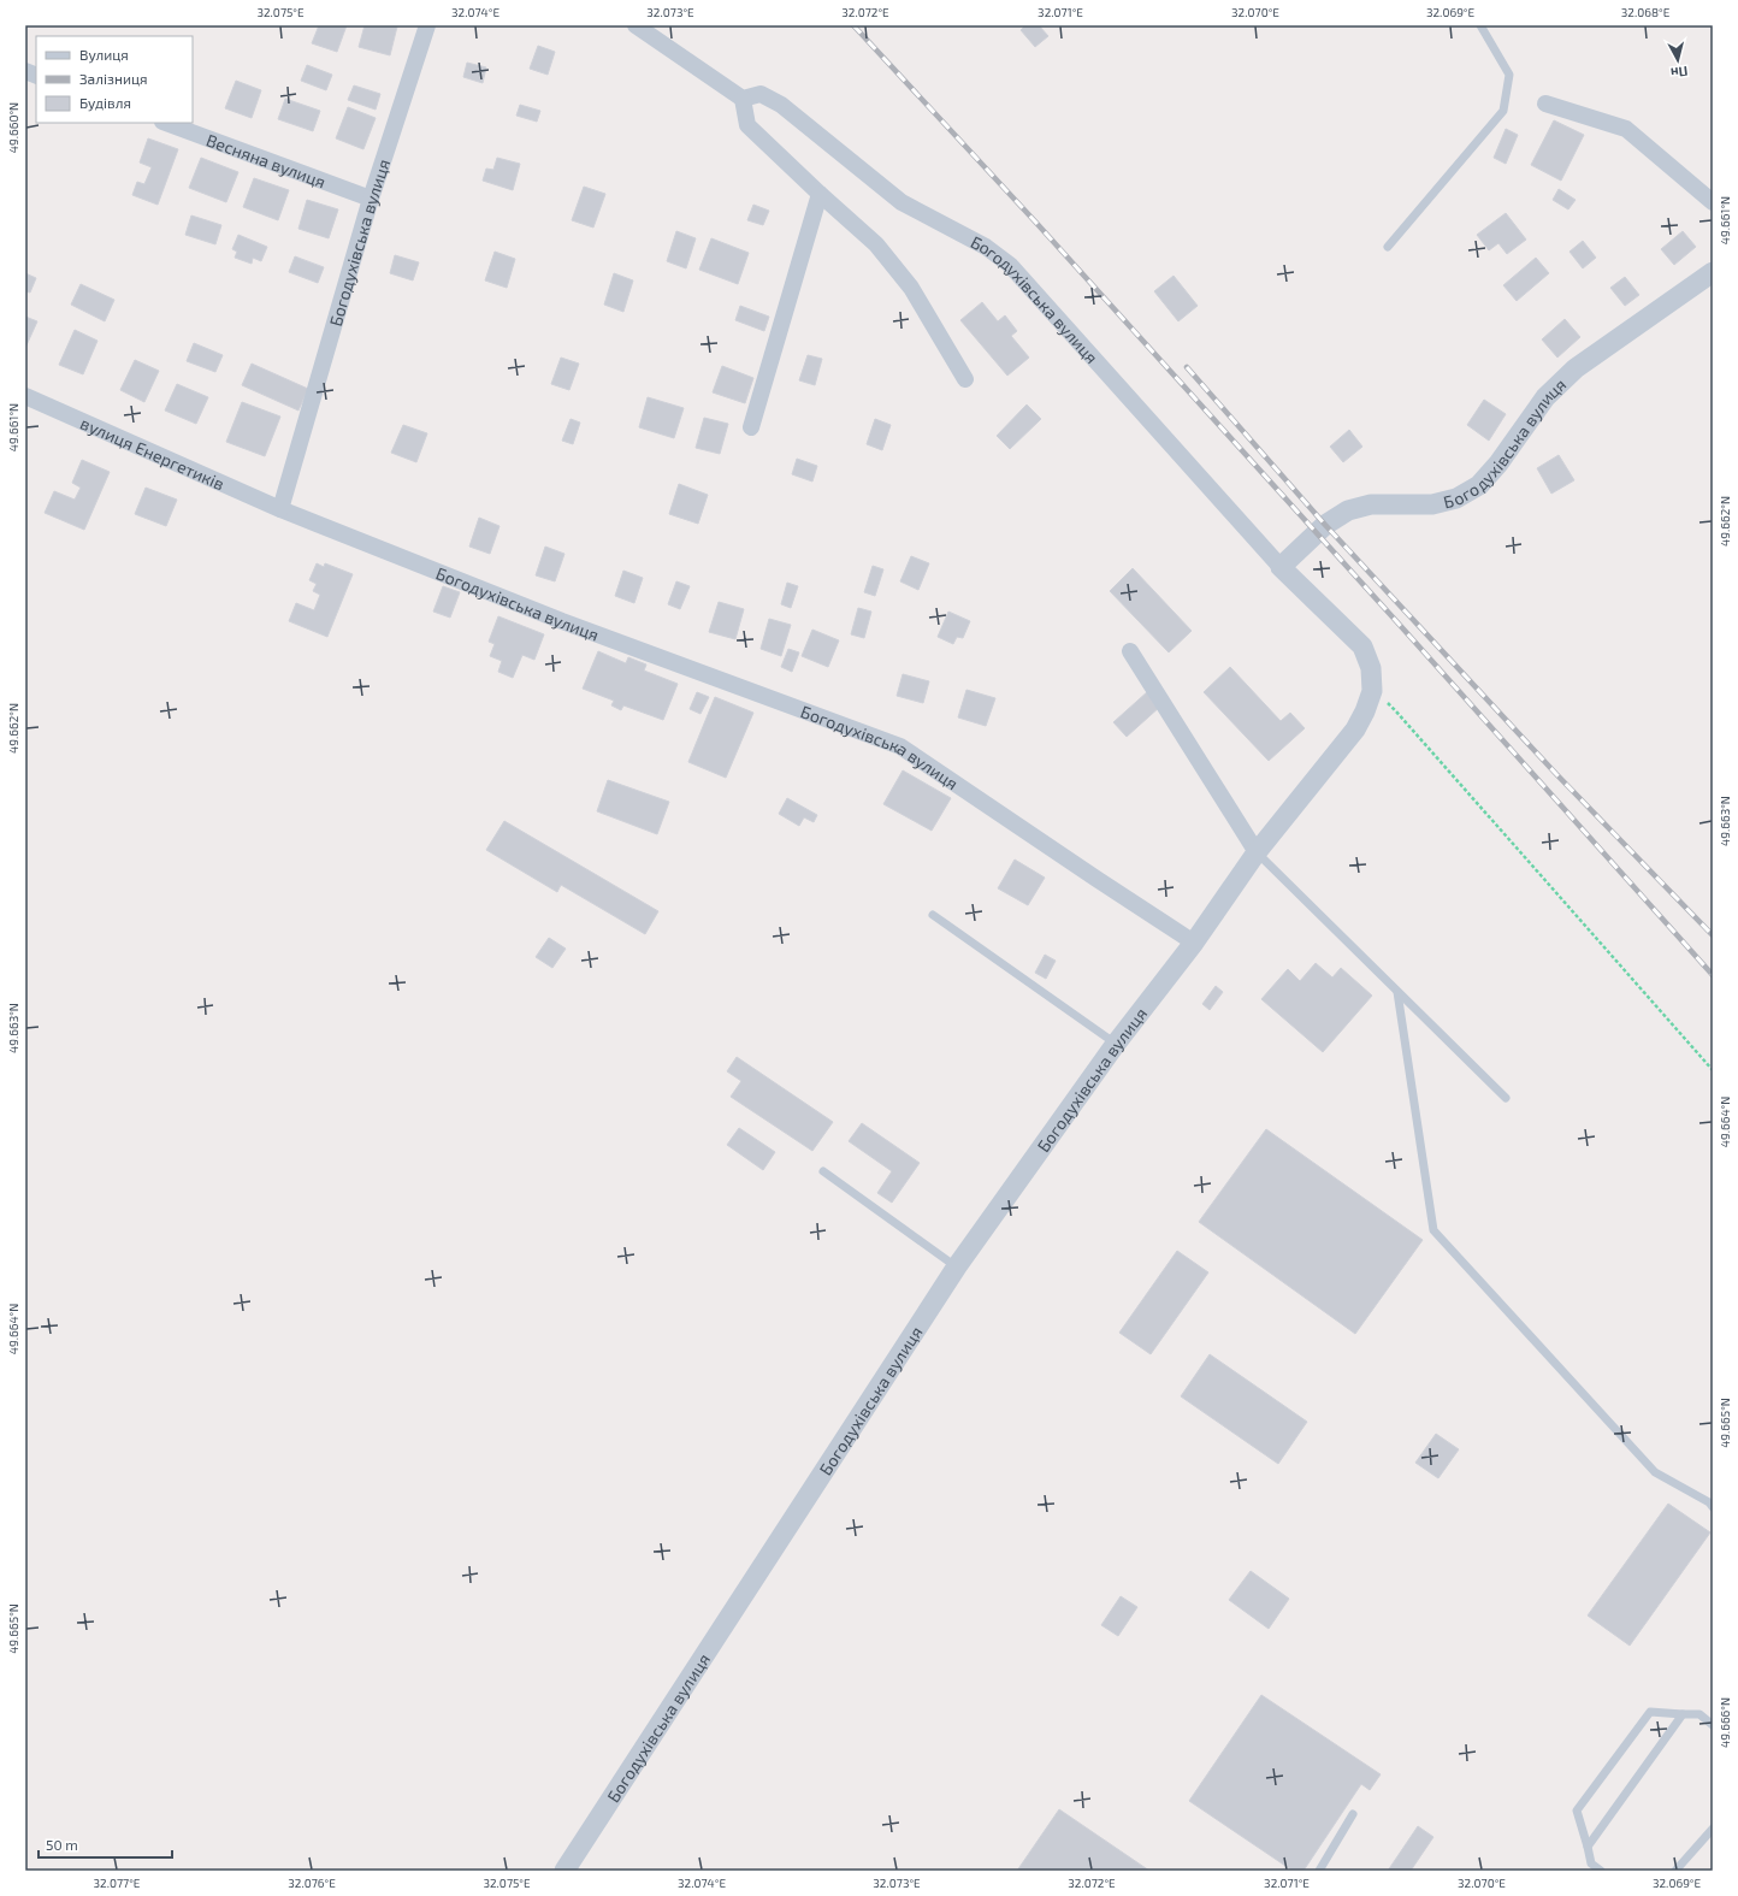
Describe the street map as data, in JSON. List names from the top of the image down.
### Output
{
  "streets": {
    "street": ["Весняна вулиця", "Богодухівська вулиця", "вулиця Енергетиків"]
  },
  "crossings": [
    ["Весняна вулиця", "Богодухівська вулиця"],
    ["Богодухівська вулиця", "вулиця Енергетиків"]
  ],
  "legend": ["Вулиця", "Залізниця", "Будівля"],
  "scale_bar": "50 m",
  "north": "bottom",
  "coordinates": [
    "32.075°E",
    "32.074°E",
    "32.073°E",
    "32.072°E",
    "32.071°E",
    "32.070°E",
    "32.069°E",
    "32.068°E",
    "49.660°N",
    "49.661°N",
    "49.662°N",
    "49.663°N",
    "49.664°N",
    "49.665°N",
    "49.666°N",
    "32.077°E",
    "32.076°E"
  ]
}
